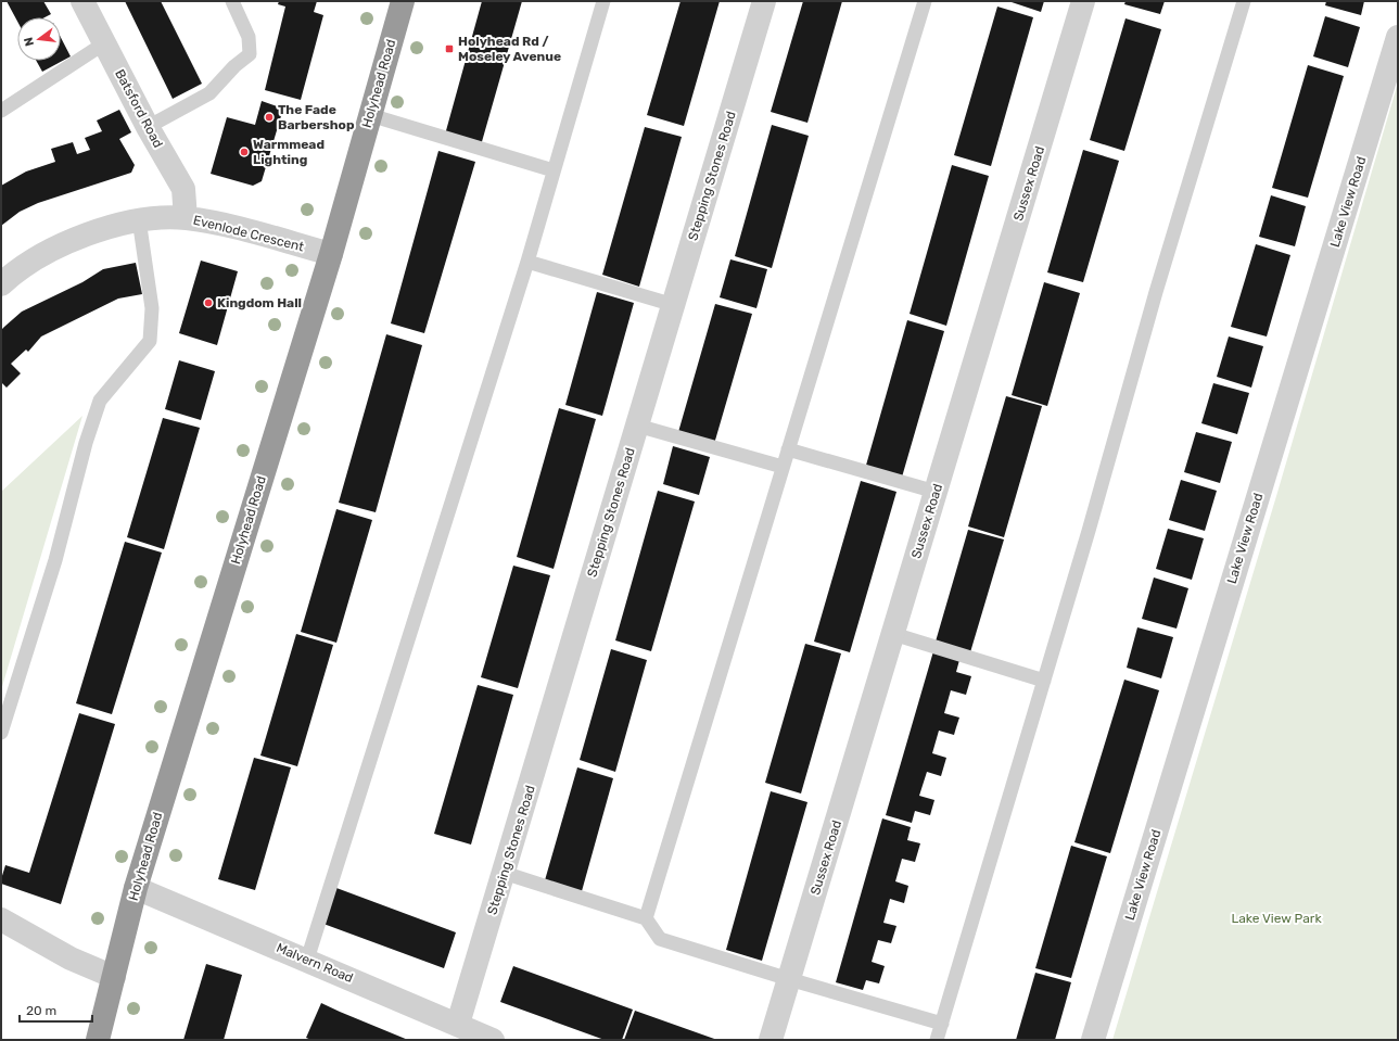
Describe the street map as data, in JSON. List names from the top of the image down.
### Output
{
  "streets": {
    "highway": ["Holyhead Road"],
    "street": [
      "Batsford Road",
      "Stepping Stones Road",
      "Sussex Road",
      "Lake View Road",
      "Evenlode Crescent",
      "Malvern Road"
    ]
  },
  "crossings": [
    ["Holyhead Road", "Evenlode Crescent"],
    ["Holyhead Road", "Malvern Road"],
    ["Batsford Road", "Evenlode Crescent"],
    ["Stepping Stones Road", "Malvern Road"]
  ],
  "parks": ["Lake View Park"],
  "places": {
    "transit": ["Holyhead Rd / Moseley Avenue"],
    "other": ["The Fade Barbershop", "Warmmead Lighting", "Kingdom Hall"]
  },
  "scale_bar": "20 m",
  "north": "left"
}
